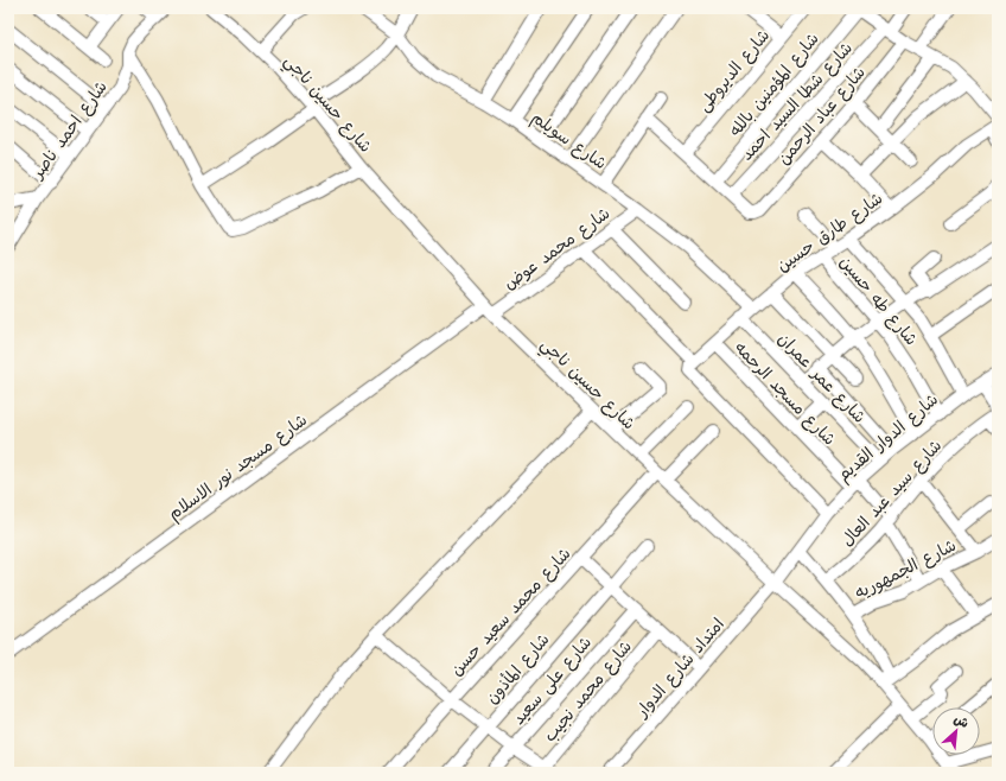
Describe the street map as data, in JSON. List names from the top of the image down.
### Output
{
  "streets": {
    "street": [
      "شارع الديروطى",
      "شارع المؤمنين بالله",
      "شارع شطا السيد احمد",
      "شارع حسين ناجي",
      "شارع عباد الرحمن",
      "شارع احمد ناصر",
      "شارع سويلم",
      "شارع طارق حسين",
      "شارع محمد عوض",
      "شارع طه حسين",
      "شارع عمر عمران",
      "شارع مسجد الرحمه",
      "شارع الدوار القديم",
      "شارع مسجد نور الاسلام",
      "شارع سيد عبد العال",
      "شارع الجمهوريه",
      "شارع محمد سعيد حسن",
      "امتداد شارع الدوار",
      "شارع المأذون",
      "شارع على سعيد",
      "شارع محمد نجيب"
    ]
  },
  "crossings": [
    ["شارع شطا السيد احمد", "شارع عباد الرحمن"],
    ["شارع حسين ناجي", "شارع محمد عوض"],
    ["شارع حسين ناجي", "شارع الدوار القديم"],
    ["شارع حسين ناجي", "شارع مسجد نور الاسلام"],
    ["شارع حسين ناجي", "شارع محمد سعيد حسن"],
    ["شارع حسين ناجي", "امتداد شارع الدوار"],
    ["شارع سويلم", "شارع طارق حسين"],
    ["شارع سويلم", "شارع محمد عوض"],
    ["شارع طارق حسين", "شارع طه حسين"],
    ["شارع طارق حسين", "شارع عمر عمران"],
    ["شارع طارق حسين", "شارع مسجد الرحمه"],
    ["شارع محمد عوض", "شارع مسجد نور الاسلام"],
    ["شارع طه حسين", "شارع الدوار القديم"],
    ["شارع عمر عمران", "شارع الدوار القديم"],
    ["شارع مسجد الرحمه", "شارع الدوار القديم"],
    ["شارع مسجد الرحمه", "شارع سيد عبد العال"],
    ["شارع مسجد الرحمه", "شارع الجمهوريه"],
    ["شارع الدوار القديم", "امتداد شارع الدوار"]
  ],
  "north": "top right"
}
